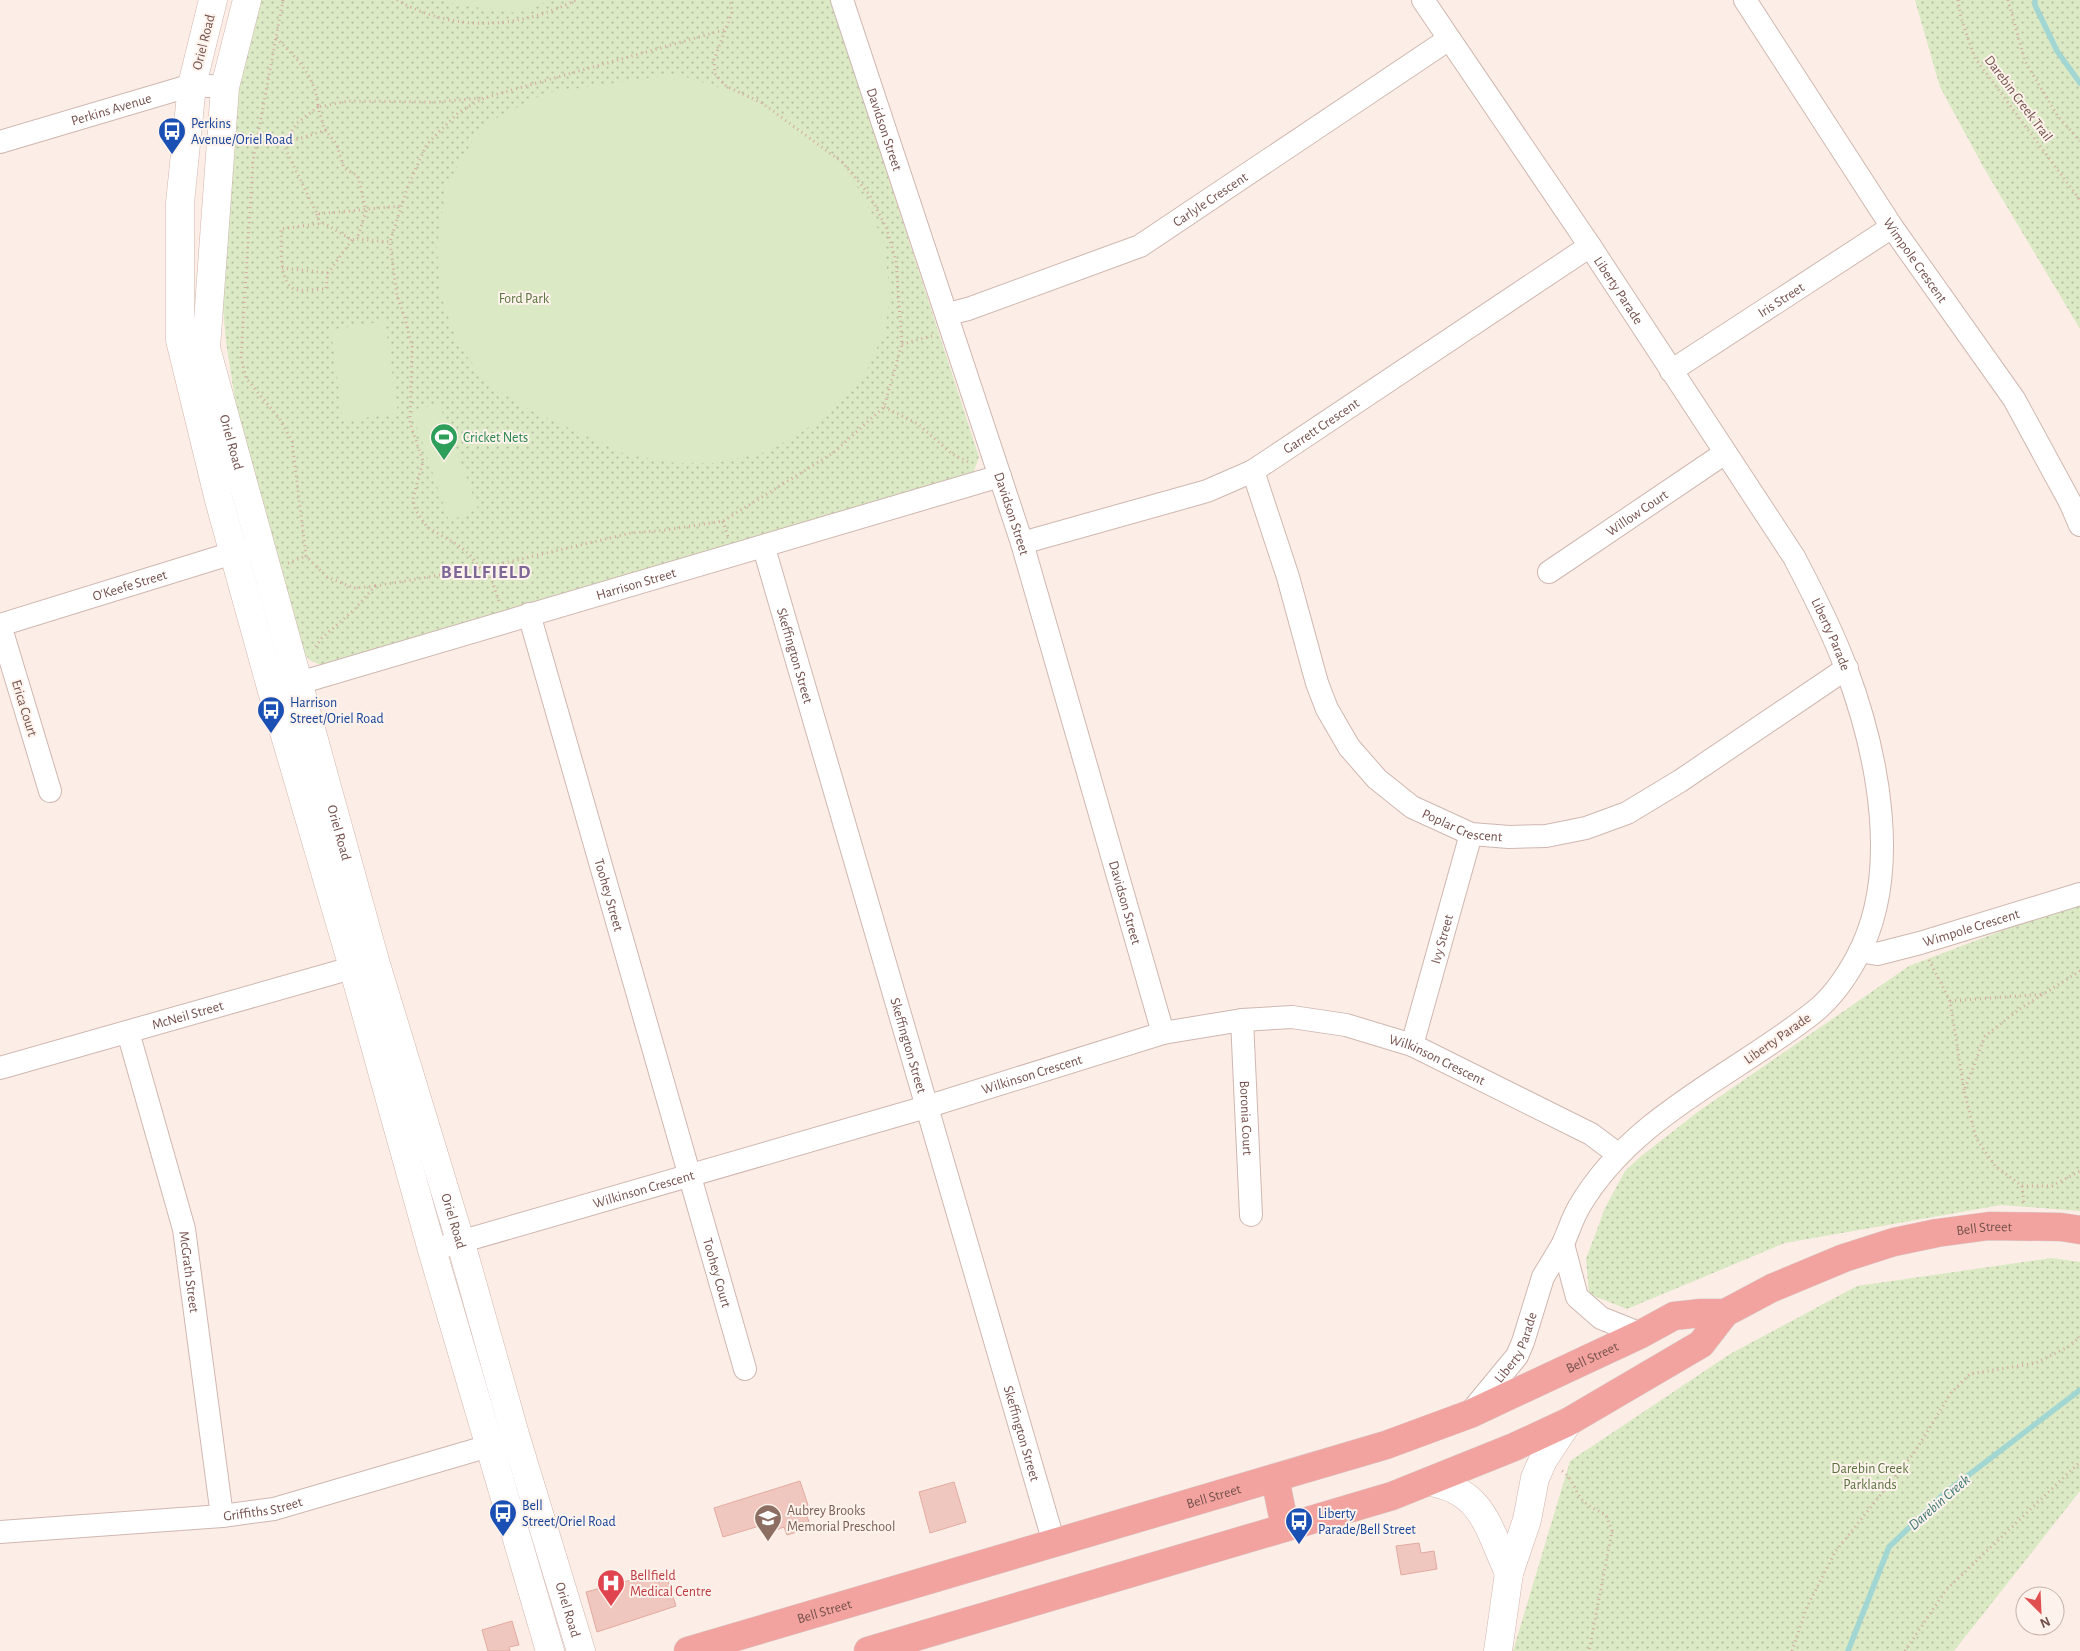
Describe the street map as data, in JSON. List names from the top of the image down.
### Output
{
  "streets": {
    "highway": ["Bell Street"],
    "main road": ["Oriel Road"],
    "street": [
      "Perkins Avenue",
      "Davidson Street",
      "Carlyle Crescent",
      "Wimpole Crescent",
      "Liberty Parade",
      "Iris Street",
      "Garrett Crescent",
      "Willow Court",
      "Harrison Street",
      "O'Keefe Street",
      "Skeffington Street",
      "Erica Court",
      "Poplar Crescent",
      "Toohey Street",
      "Ivy Street",
      "McNeil Street",
      "Wilkinson Crescent",
      "Boronia Court",
      "McGrath Street",
      "Toohey Court",
      "Griffiths Street"
    ],
    "path": ["Darebin Creek Trail"]
  },
  "crossings": [
    ["Oriel Road", "Perkins Avenue"],
    ["Oriel Road", "Harrison Street"],
    ["Oriel Road", "O'Keefe Street"],
    ["Oriel Road", "McNeil Street"],
    ["Oriel Road", "Wilkinson Crescent"],
    ["Oriel Road", "Griffiths Street"],
    ["Davidson Street", "Carlyle Crescent"],
    ["Davidson Street", "Garrett Crescent"],
    ["Davidson Street", "Harrison Street"],
    ["Davidson Street", "Wilkinson Crescent"],
    ["Carlyle Crescent", "Liberty Parade"],
    ["Wimpole Crescent", "Liberty Parade"],
    ["Wimpole Crescent", "Iris Street"],
    ["Liberty Parade", "Iris Street"],
    ["Liberty Parade", "Garrett Crescent"],
    ["Liberty Parade", "Willow Court"],
    ["Liberty Parade", "Poplar Crescent"],
    ["Liberty Parade", "Wilkinson Crescent"],
    ["Liberty Parade", "Bell Street"],
    ["Garrett Crescent", "Poplar Crescent"],
    ["Harrison Street", "Skeffington Street"],
    ["Harrison Street", "Toohey Street"],
    ["O'Keefe Street", "Erica Court"],
    ["Skeffington Street", "Wilkinson Crescent"],
    ["Skeffington Street", "Bell Street"],
    ["Poplar Crescent", "Ivy Street"],
    ["Toohey Street", "Wilkinson Crescent"],
    ["Toohey Street", "Toohey Court"],
    ["Ivy Street", "Wilkinson Crescent"],
    ["McNeil Street", "McGrath Street"],
    ["Wilkinson Crescent", "Boronia Court"],
    ["Wilkinson Crescent", "Toohey Court"],
    ["McGrath Street", "Griffiths Street"]
  ],
  "districts": ["BELLFIELD"],
  "water": ["Darebin Creek"],
  "parks": ["Ford Park", "Darebin Creek Parklands"],
  "places": {
    "bus stop": [
      "Perkins Avenue/Oriel Road",
      "Harrison Street/Oriel Road",
      "Bell Street/Oriel Road",
      "Liberty Parade/Bell Street"
    ],
    "sports": ["Cricket Nets"],
    "school or university": ["Aubrey Brooks Memorial Preschool"],
    "hospital": ["Bellfield Medical Centre"]
  },
  "north": "bottom right"
}
